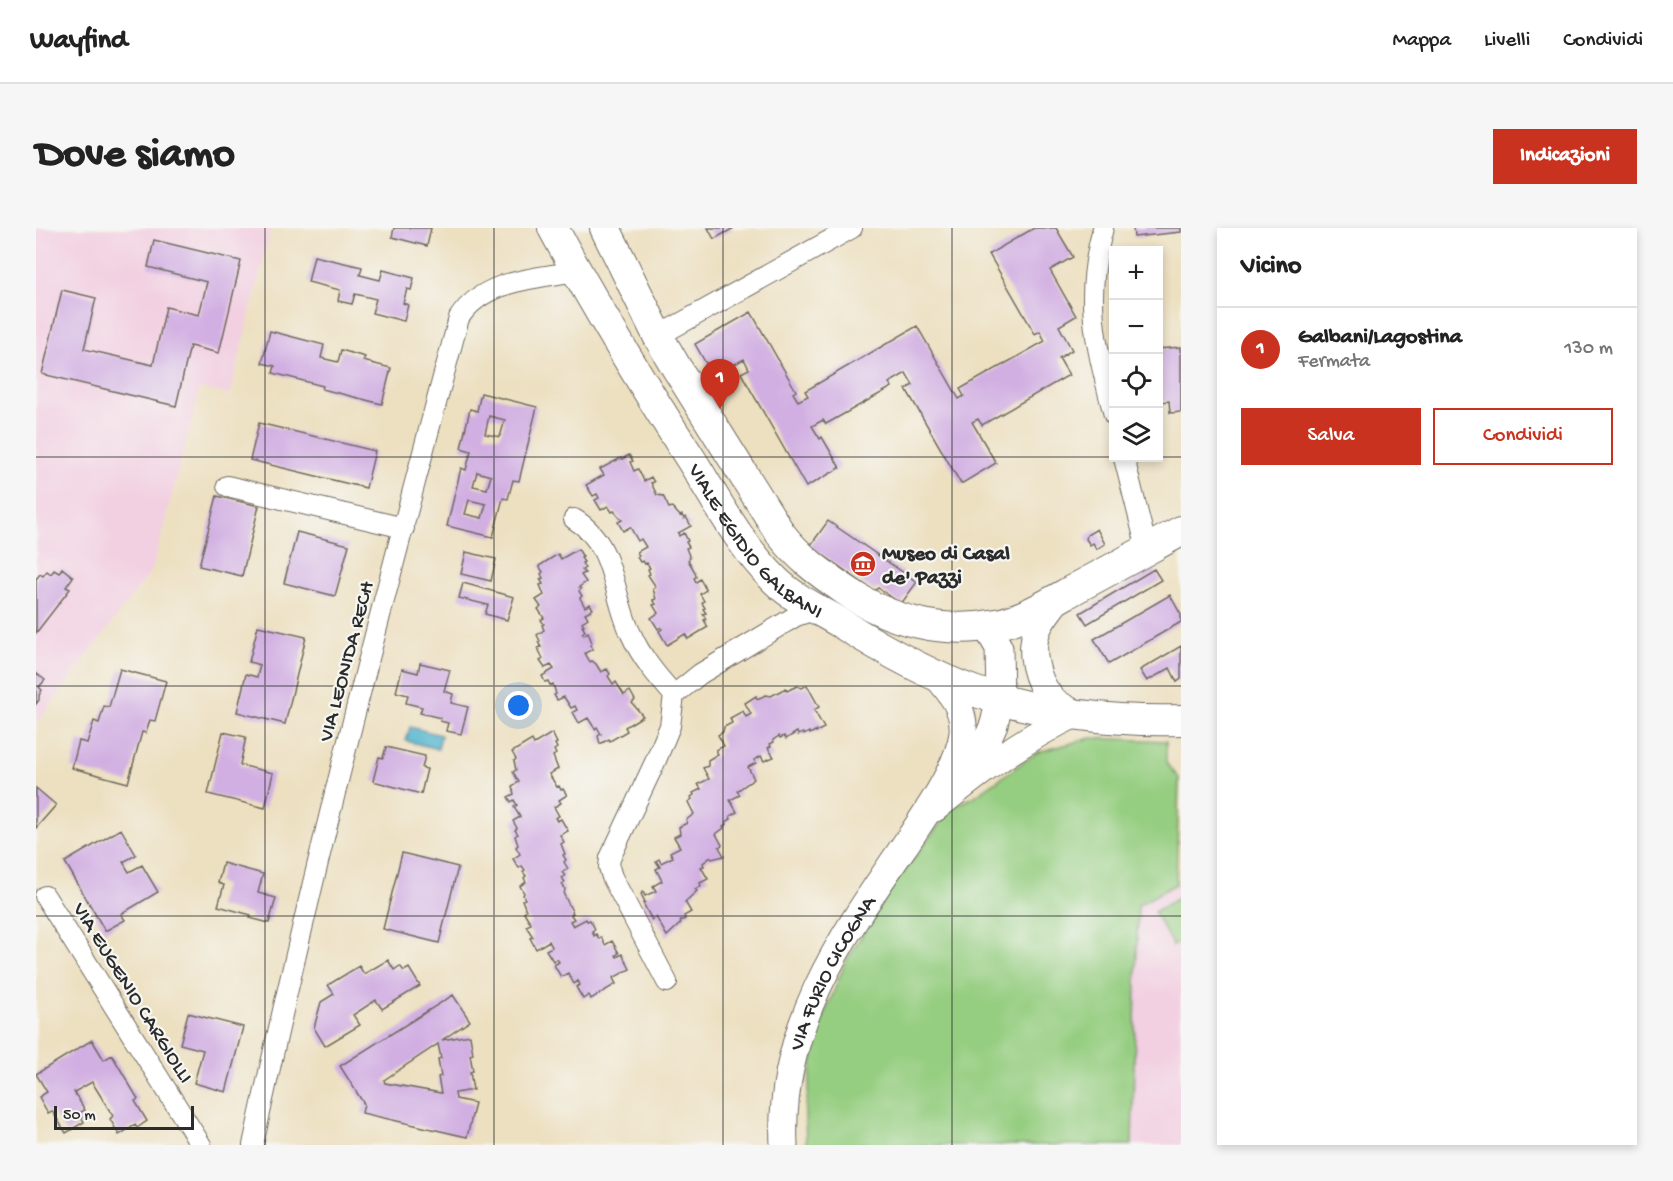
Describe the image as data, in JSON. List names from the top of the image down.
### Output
{
  "streets": {
    "main road": ["VIALE EGIDIO GALBANI"],
    "street": ["VIA LEONIDA RECH", "VIA FURIO CICOGNA", "VIA EUGENIO CARGIOLLI"]
  },
  "crossings": [
    ["VIALE EGIDIO GALBANI", "VIA LEONIDA RECH"],
    ["VIALE EGIDIO GALBANI", "VIA FURIO CICOGNA"]
  ],
  "places": {
    "museum": ["Museo di Casal de' Pazzi"]
  },
  "scale_bar": "50 m",
  "page": {
    "header": "Wayfind",
    "nav": ["Mappa", "Livelli", "Condividi"],
    "buttons": [
      "Indicazioni",
      ["Salva", "Condividi"]
    ],
    "title": "Dove siamo",
    "heading": "Vicino",
    "map_buttons": ["+", "−"],
    "list": [
      {
        "mark": "1",
        "name": "Galbani/Lagostina",
        "note": "Fermata",
        "value": "130 m"
      }
    ],
    "pins": "1",
    "scale": "50 m"
  }
}
